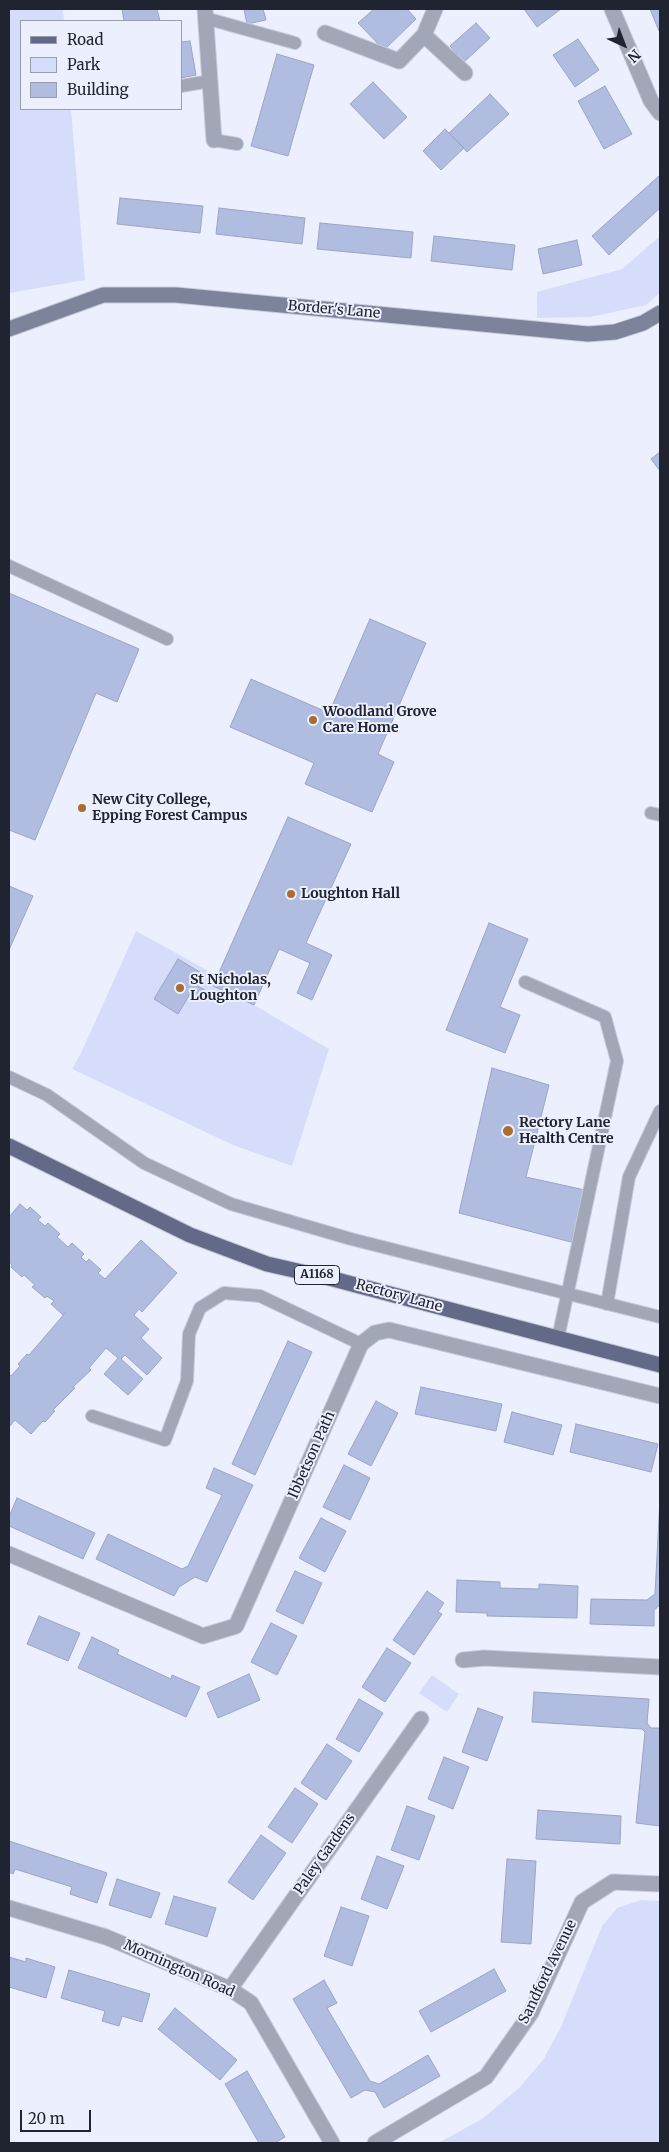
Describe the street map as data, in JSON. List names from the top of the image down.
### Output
{
  "streets": {
    "main road": ["A1168", "Rectory Lane"],
    "street": [
      "Border's Lane",
      "Ibbetson Path",
      "Paley Gardens",
      "Mornington Road",
      "Sandford Avenue"
    ]
  },
  "crossings": [
    ["Paley Gardens", "Mornington Road"]
  ],
  "places": [
    "Woodland Grove Care Home",
    "New City College, Epping Forest Campus",
    "Loughton Hall",
    "St Nicholas, Loughton",
    "Rectory Lane Health Centre"
  ],
  "legend": ["Road", "Park", "Building"],
  "scale_bar": "20 m",
  "north": "bottom right"
}
